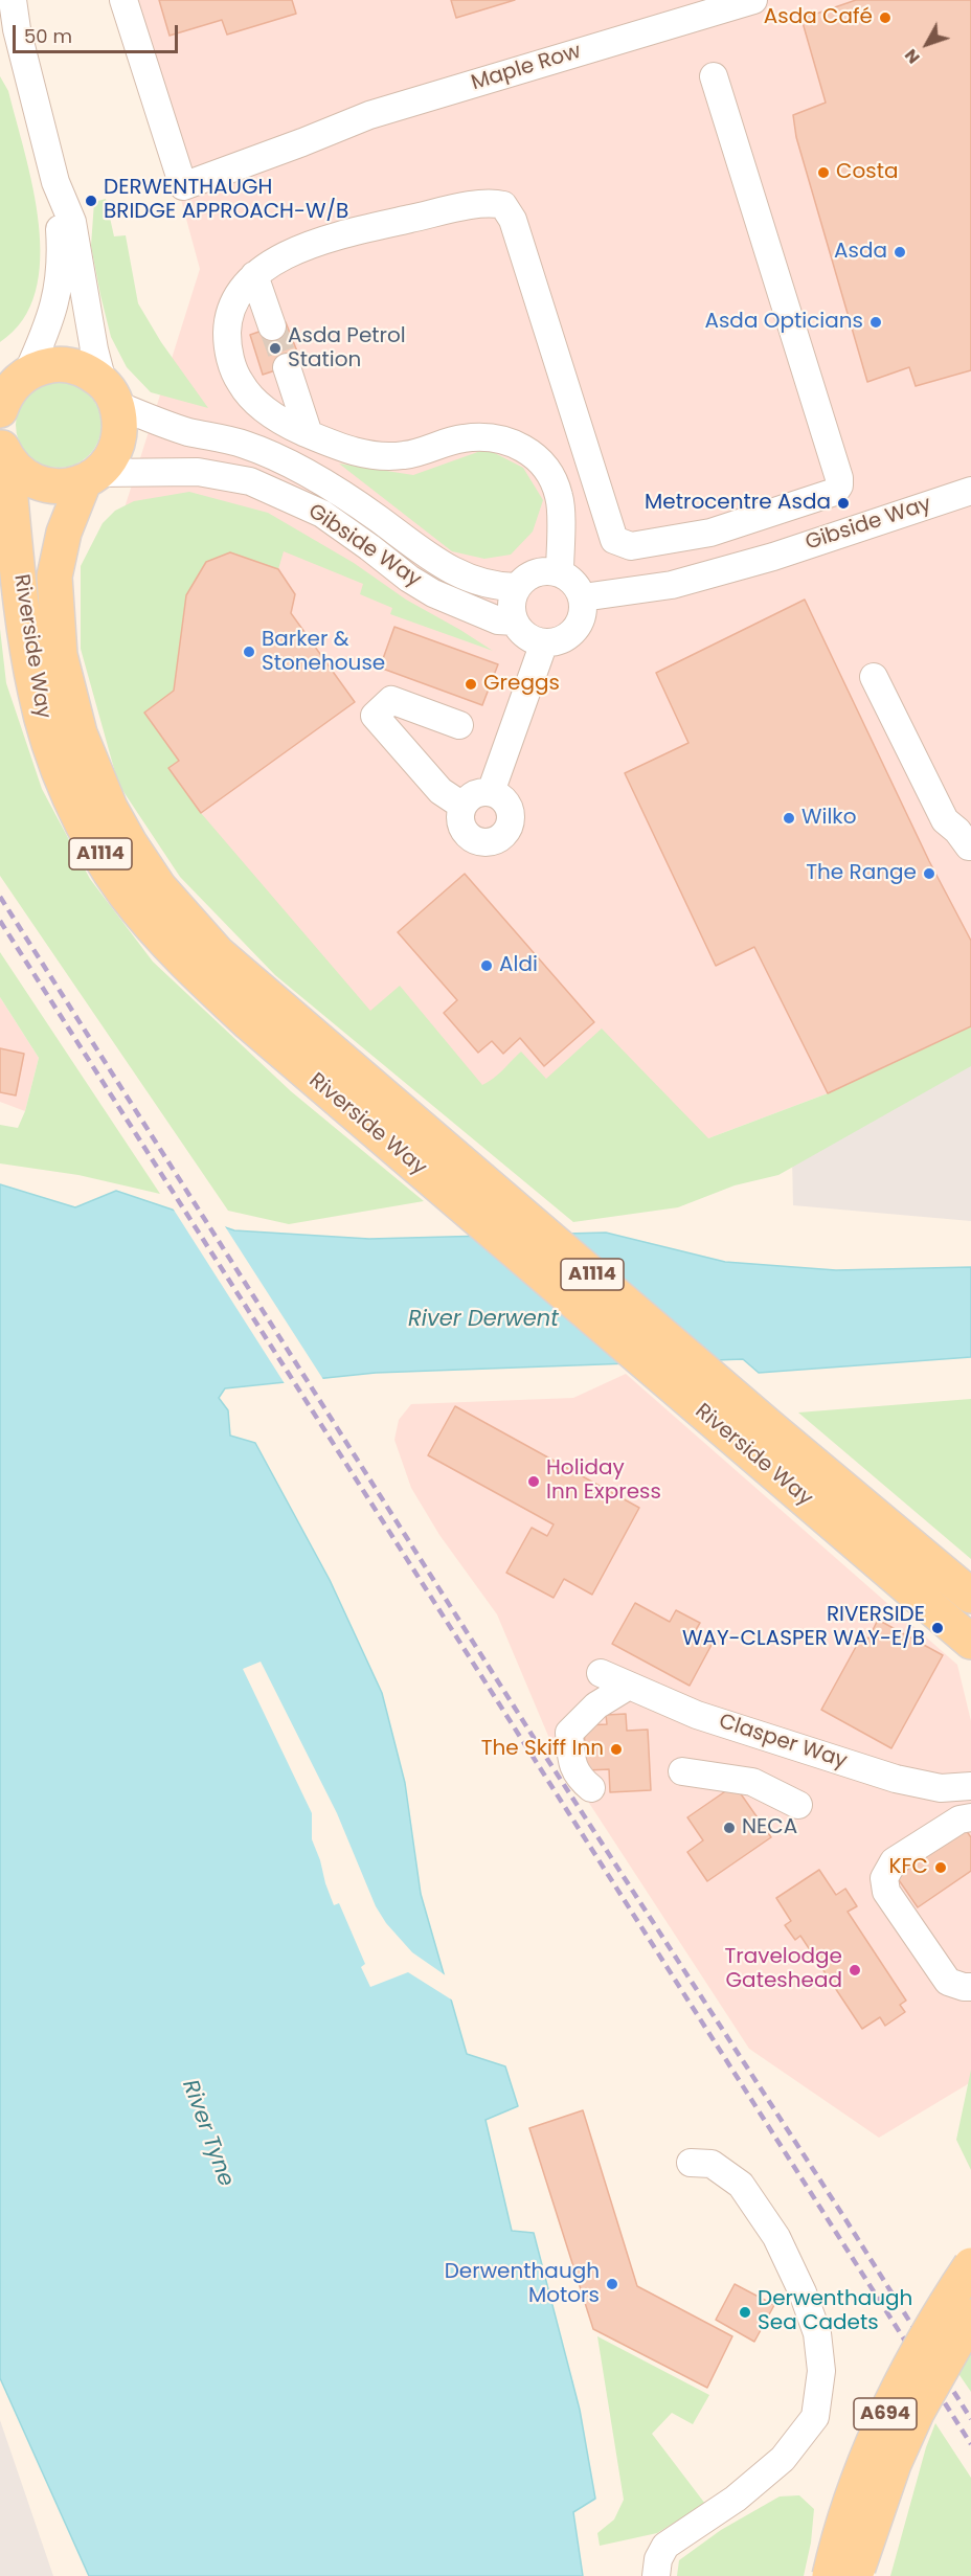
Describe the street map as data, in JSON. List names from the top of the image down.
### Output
{
  "streets": {
    "main road": ["Riverside Way", "A1114", "A694"],
    "street": ["Maple Row", "Gibside Way", "Clasper Way"]
  },
  "crossings": [
    ["Gibside Way", "Riverside Way"]
  ],
  "water": ["River Derwent", "River Tyne"],
  "places": [
    "Asda Café",
    "Costa",
    "DERWENTHAUGH BRIDGE APPROACH-W/B",
    "Asda",
    "Asda Opticians",
    "Asda Petrol Station",
    "Metrocentre Asda",
    "Barker & Stonehouse",
    "Greggs",
    "Wilko",
    "The Range",
    "Aldi",
    "Holiday Inn Express",
    "RIVERSIDE WAY-CLASPER WAY-E/B",
    "The Skiff Inn",
    "NECA",
    "KFC",
    "Travelodge Gateshead",
    "Derwenthaugh Motors",
    "Derwenthaugh Sea Cadets"
  ],
  "scale_bar": "50 m",
  "north": "bottom left"
}
